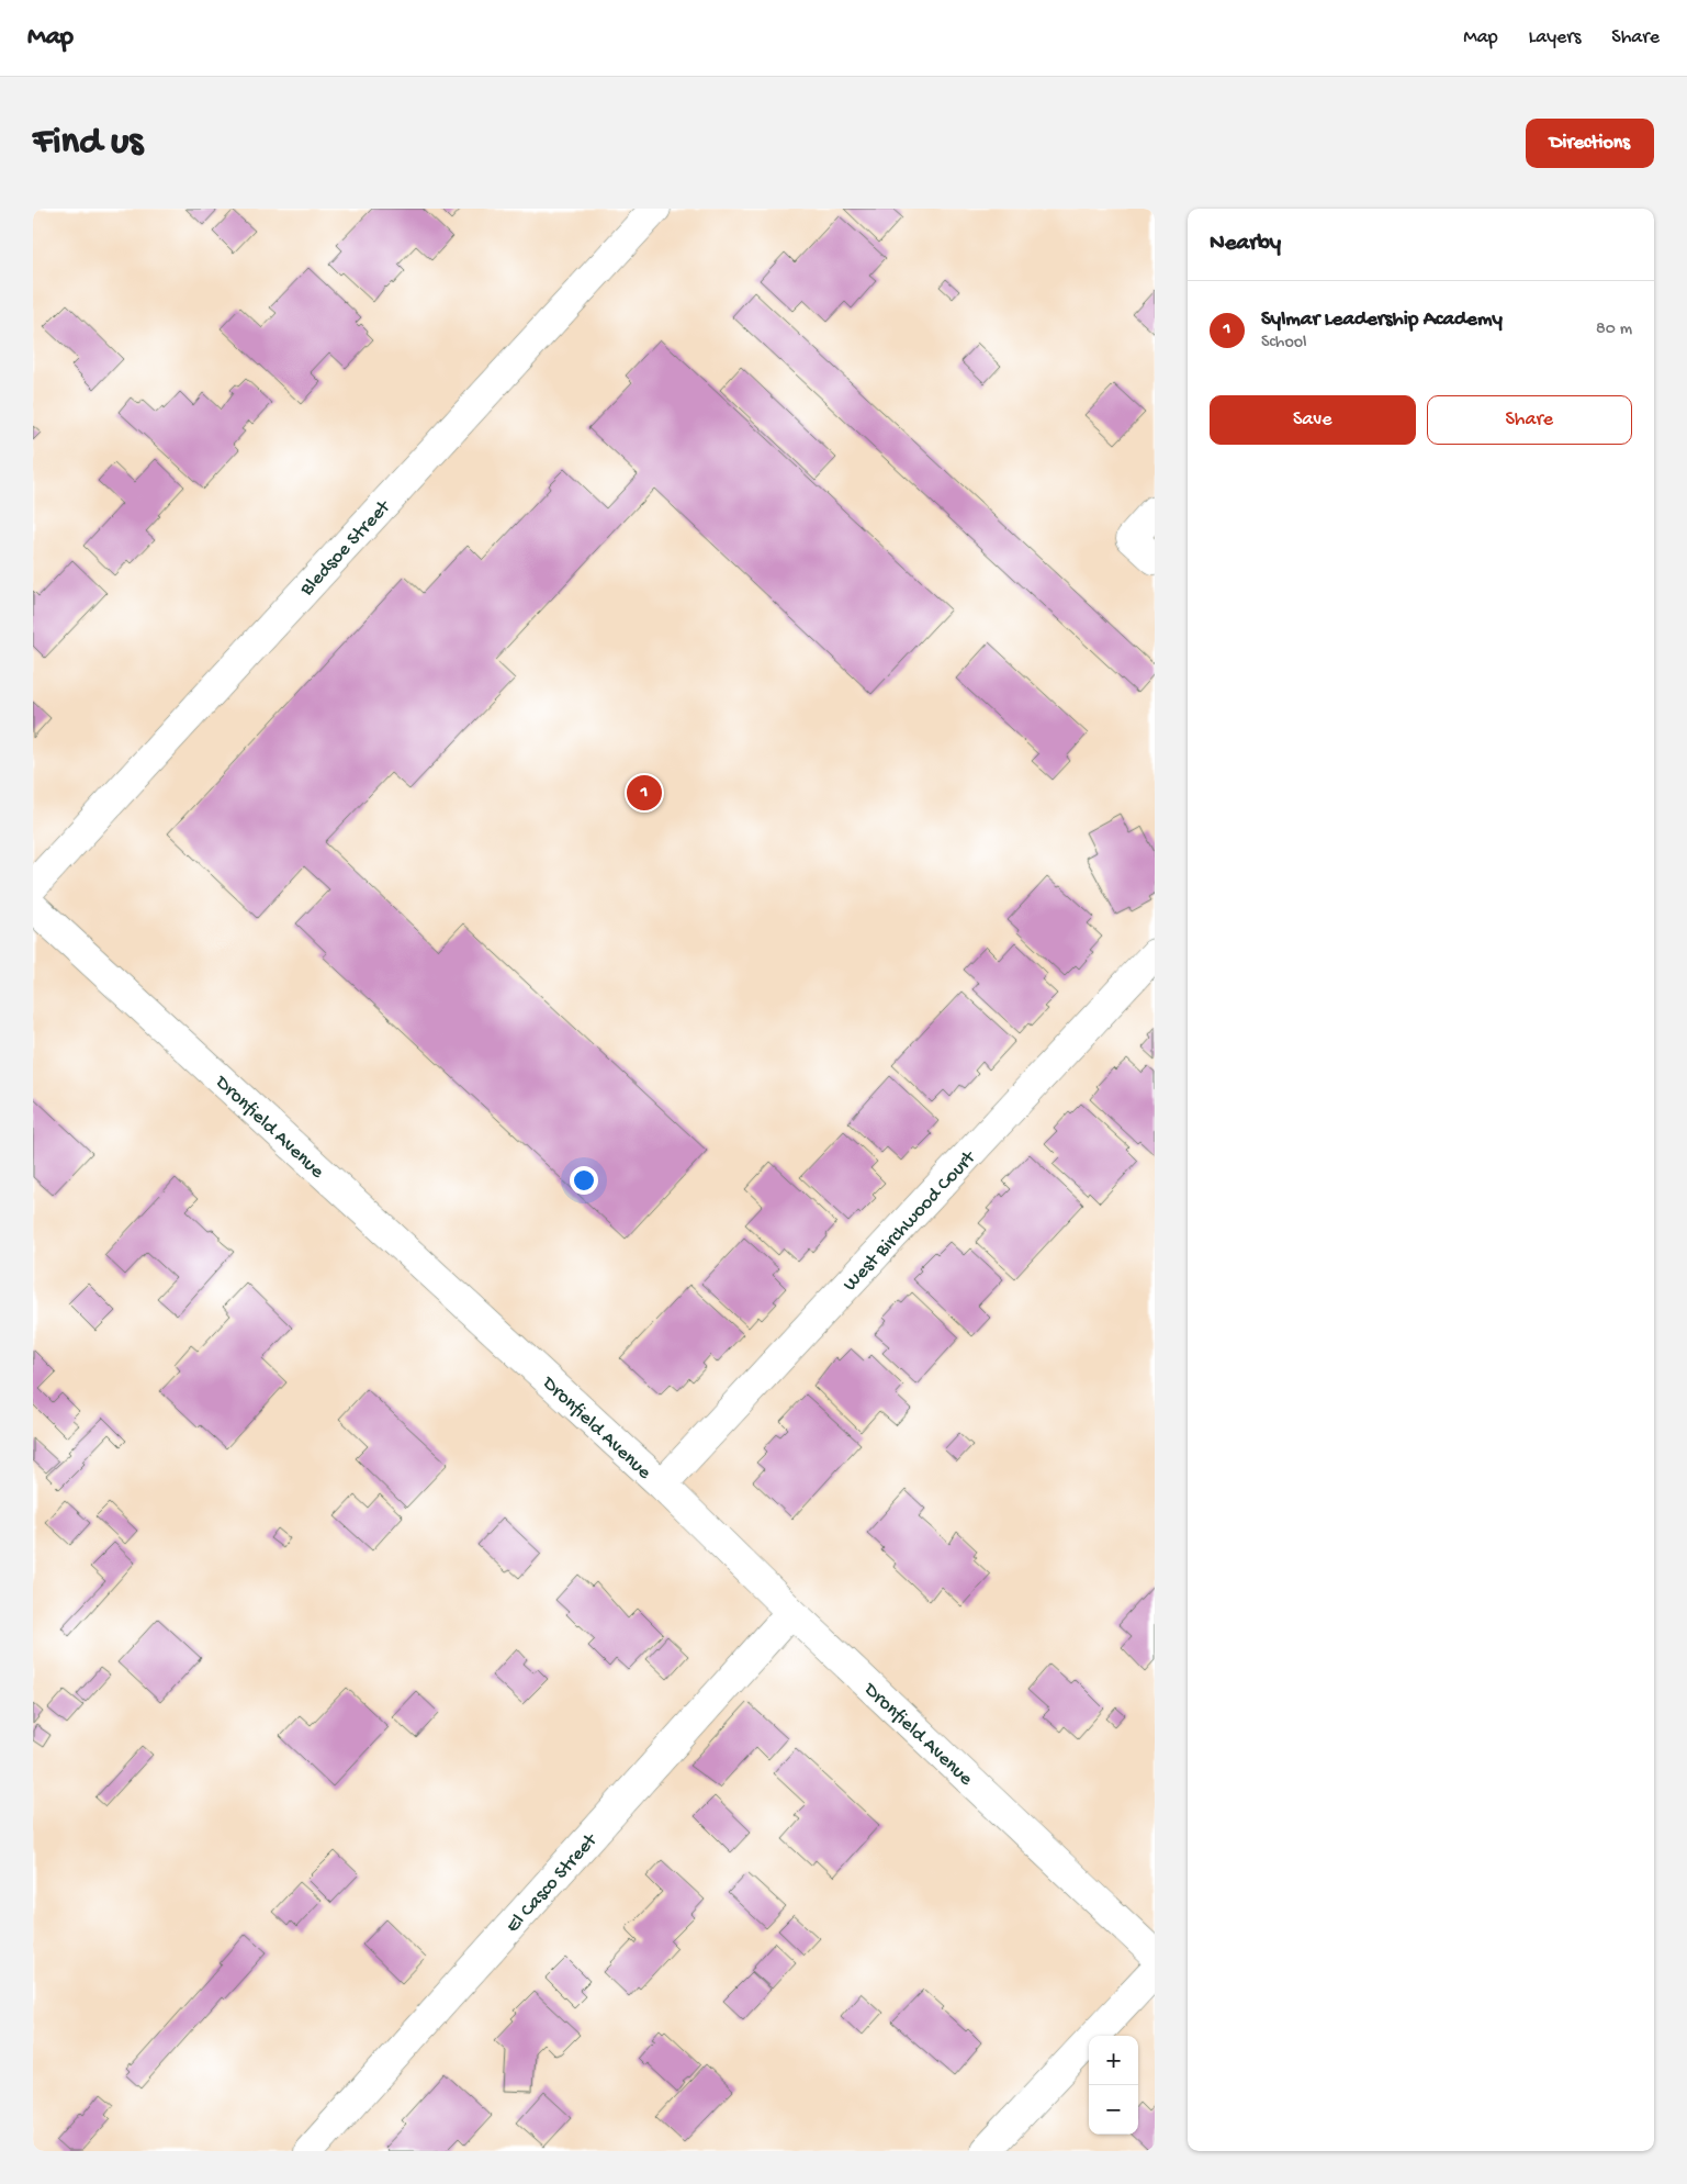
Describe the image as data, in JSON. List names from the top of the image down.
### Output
{
  "streets": {
    "street": [
      "Bledsoe Street",
      "Dronfield Avenue",
      "West Birchwood Court",
      "El Casco Street"
    ]
  },
  "crossings": [
    ["Dronfield Avenue", "West Birchwood Court"],
    ["Dronfield Avenue", "El Casco Street"]
  ],
  "page": {
    "header": "Map",
    "nav": ["Map", "Layers", "Share"],
    "buttons": [
      "Directions",
      ["Save", "Share"]
    ],
    "title": "Find us",
    "heading": "Nearby",
    "list": [
      {
        "mark": "1",
        "name": "Sylmar Leadership Academy",
        "note": "School",
        "value": "80 m"
      }
    ],
    "pins": "1",
    "map_buttons": ["+", "−"]
  }
}
